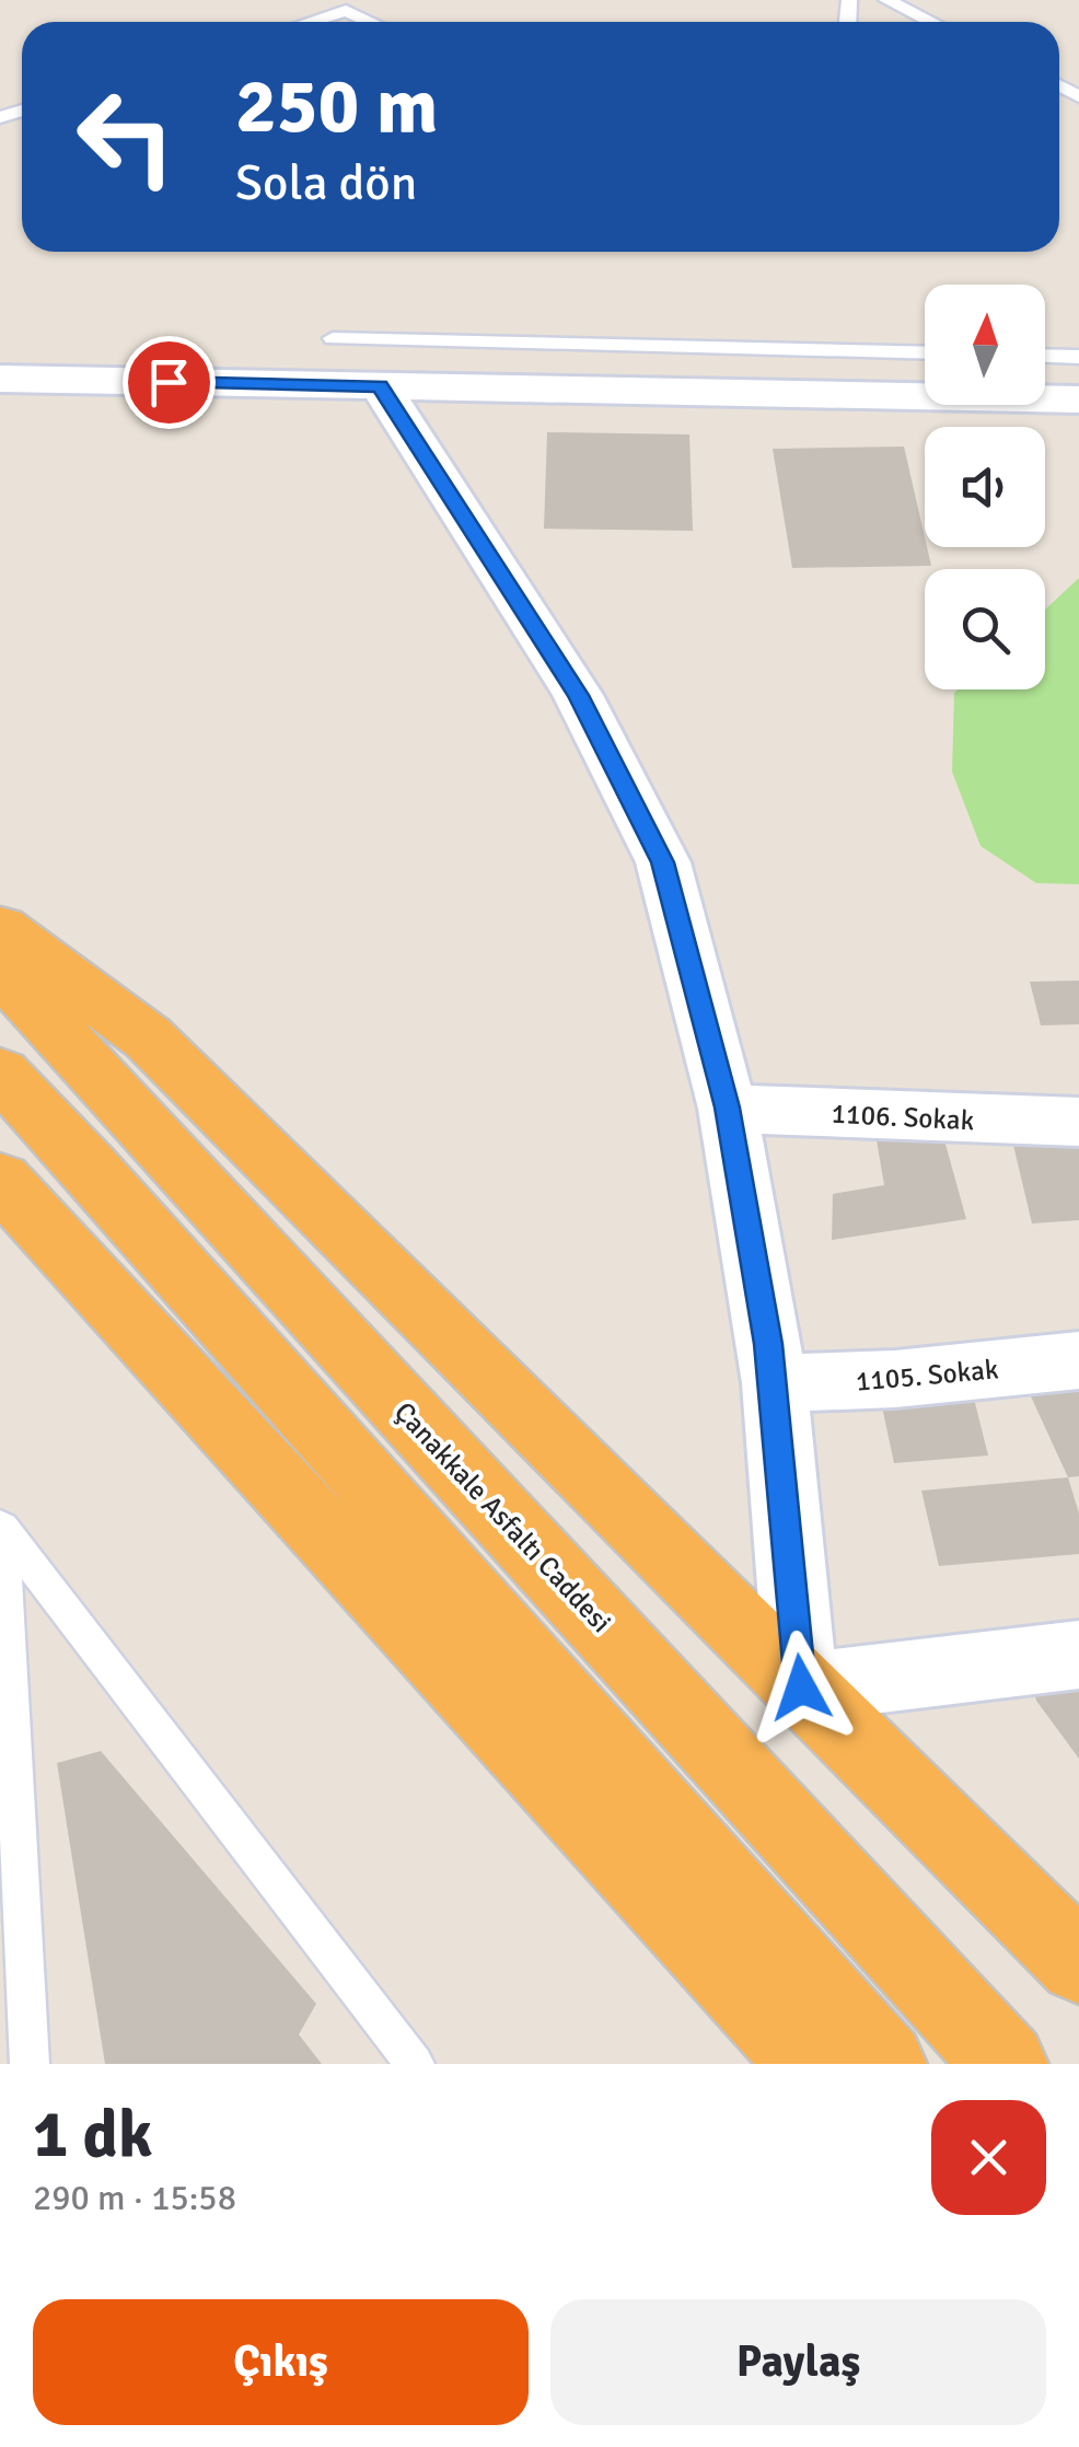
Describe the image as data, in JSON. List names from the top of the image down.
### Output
{
  "streets": {
    "highway": ["Çanakkale Asfaltı Caddesi"],
    "street": ["1106. Sokak", "1105. Sokak"]
  },
  "north": "top",
  "page": {
    "turn": ["250 m", "Sola dön"],
    "heading": ["1 dk", "290 m · 15:58"],
    "buttons": ["Çıkış", "Paylaş"]
  }
}
